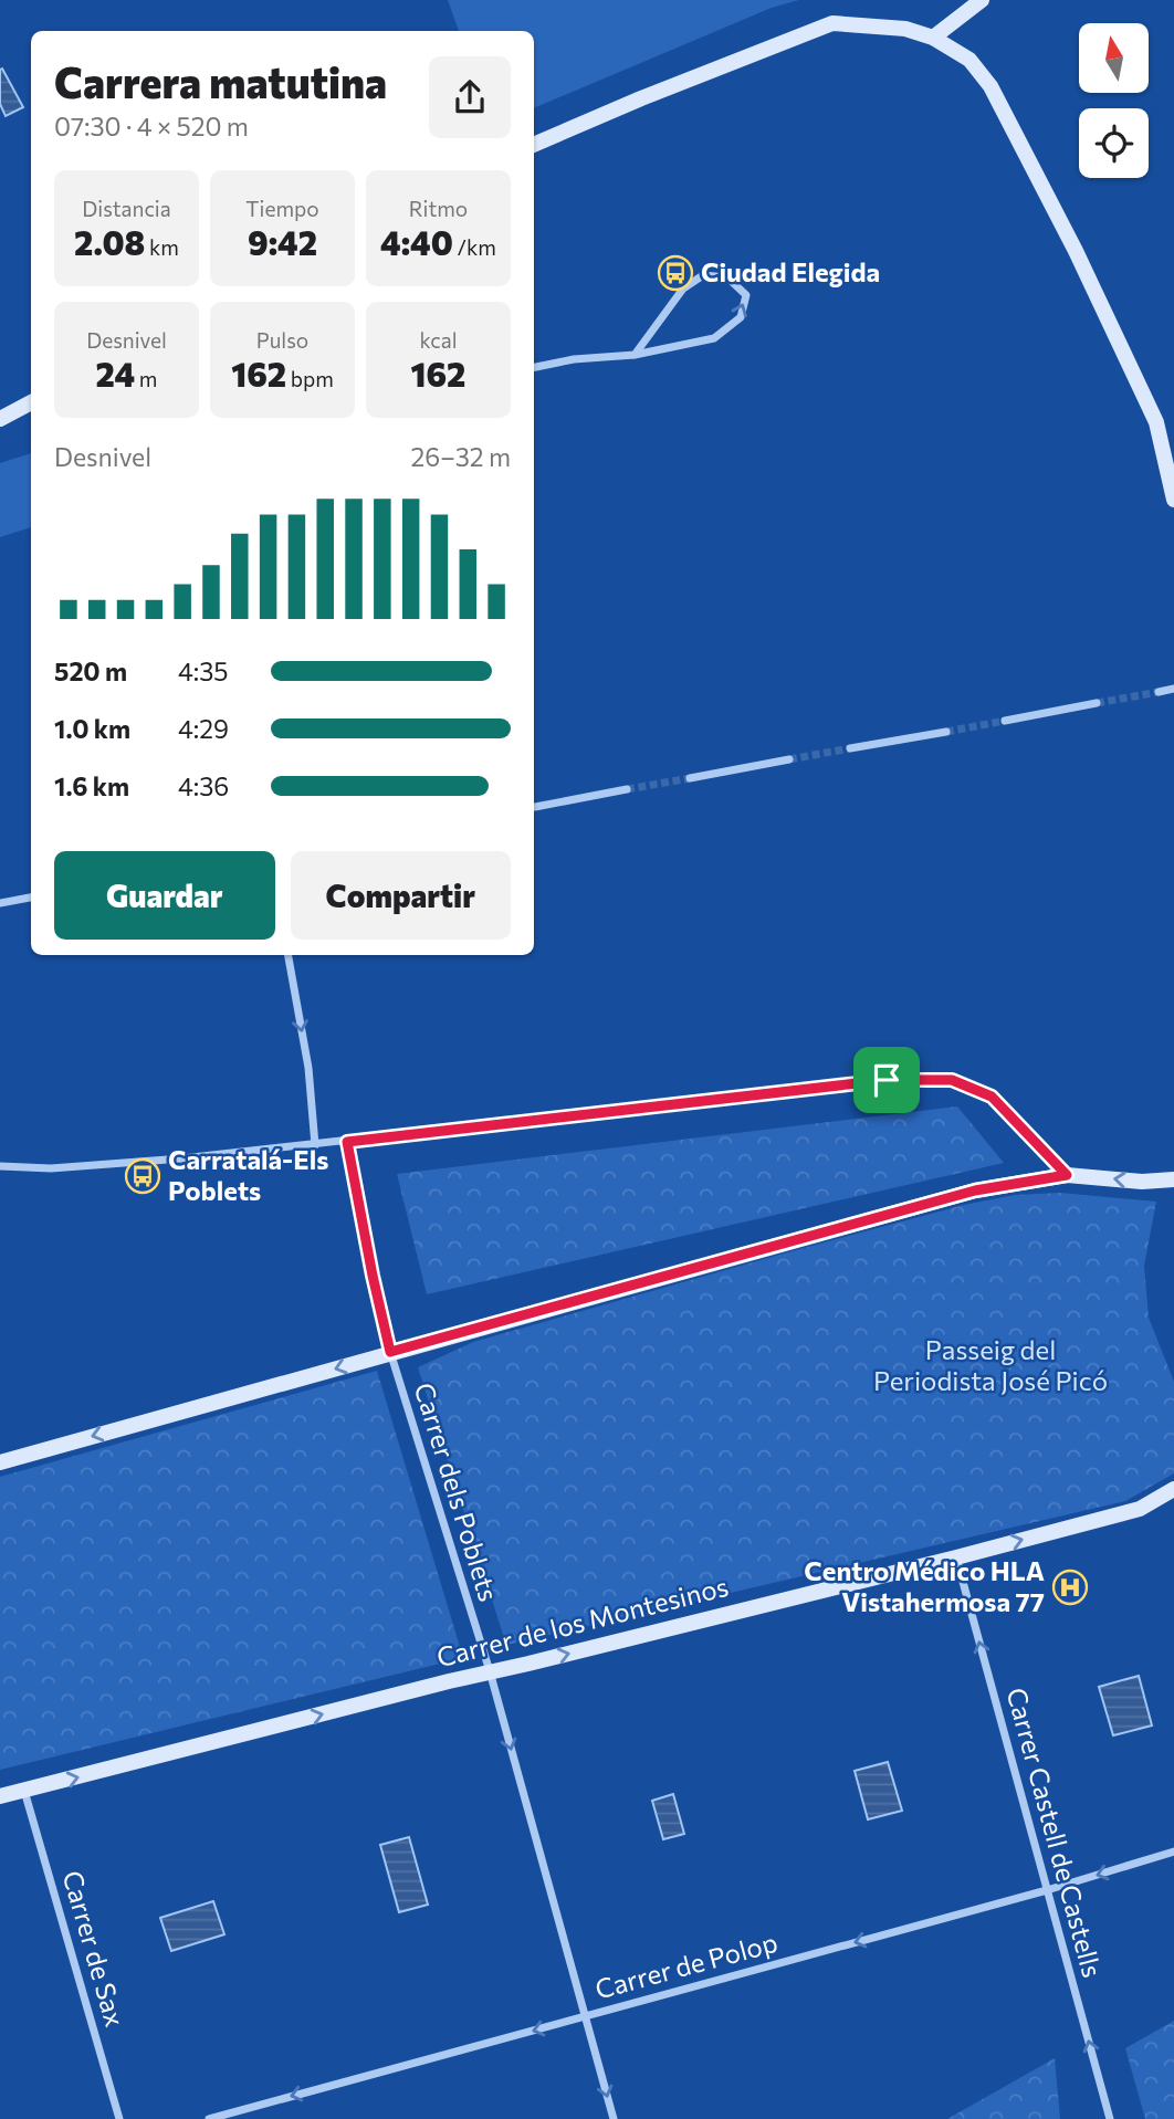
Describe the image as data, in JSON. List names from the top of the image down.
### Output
{
  "streets": {
    "main road": ["Carrer de los Montesinos"],
    "street": [
      "Carrer dels Poblets",
      "Carrer Castell de Castells",
      "Carrer de Sax",
      "Carrer de Polop"
    ]
  },
  "crossings": [
    ["Carrer dels Poblets", "Carrer de los Montesinos"],
    ["Carrer dels Poblets", "Carrer de Polop"],
    ["Carrer de los Montesinos", "Carrer Castell de Castells"],
    ["Carrer de los Montesinos", "Carrer de Sax"],
    ["Carrer Castell de Castells", "Carrer de Polop"]
  ],
  "one_way": [
    "Carrer dels Poblets",
    "Carrer de los Montesinos",
    "Carrer Castell de Castells",
    "Carrer de Polop"
  ],
  "parks": ["Passeig del Periodista José Picó"],
  "places": {
    "bus stop": ["Ciudad Elegida", "Carratalá-Els Poblets"],
    "hospital": ["Centro Médico HLA Vistahermosa 77"]
  },
  "north": "top",
  "page": {
    "heading": ["Carrera matutina", "07:30 · 4 × 520 m"],
    "stats": [
      ["Distancia", "2.08 km"],
      ["Tiempo", "9:42"],
      ["Ritmo", "4:40 /km"],
      ["Desnivel", "24 m"],
      ["Pulso", "162 bpm"],
      ["kcal", "162"]
    ],
    "chart": ["Desnivel", "26–32 m"],
    "list": [
      {
        "name": "520 m",
        "note": "4:35"
      },
      {
        "name": "1.0 km",
        "note": "4:29"
      },
      {
        "name": "1.6 km",
        "note": "4:36"
      }
    ],
    "buttons": ["Guardar", "Compartir"]
  }
}
